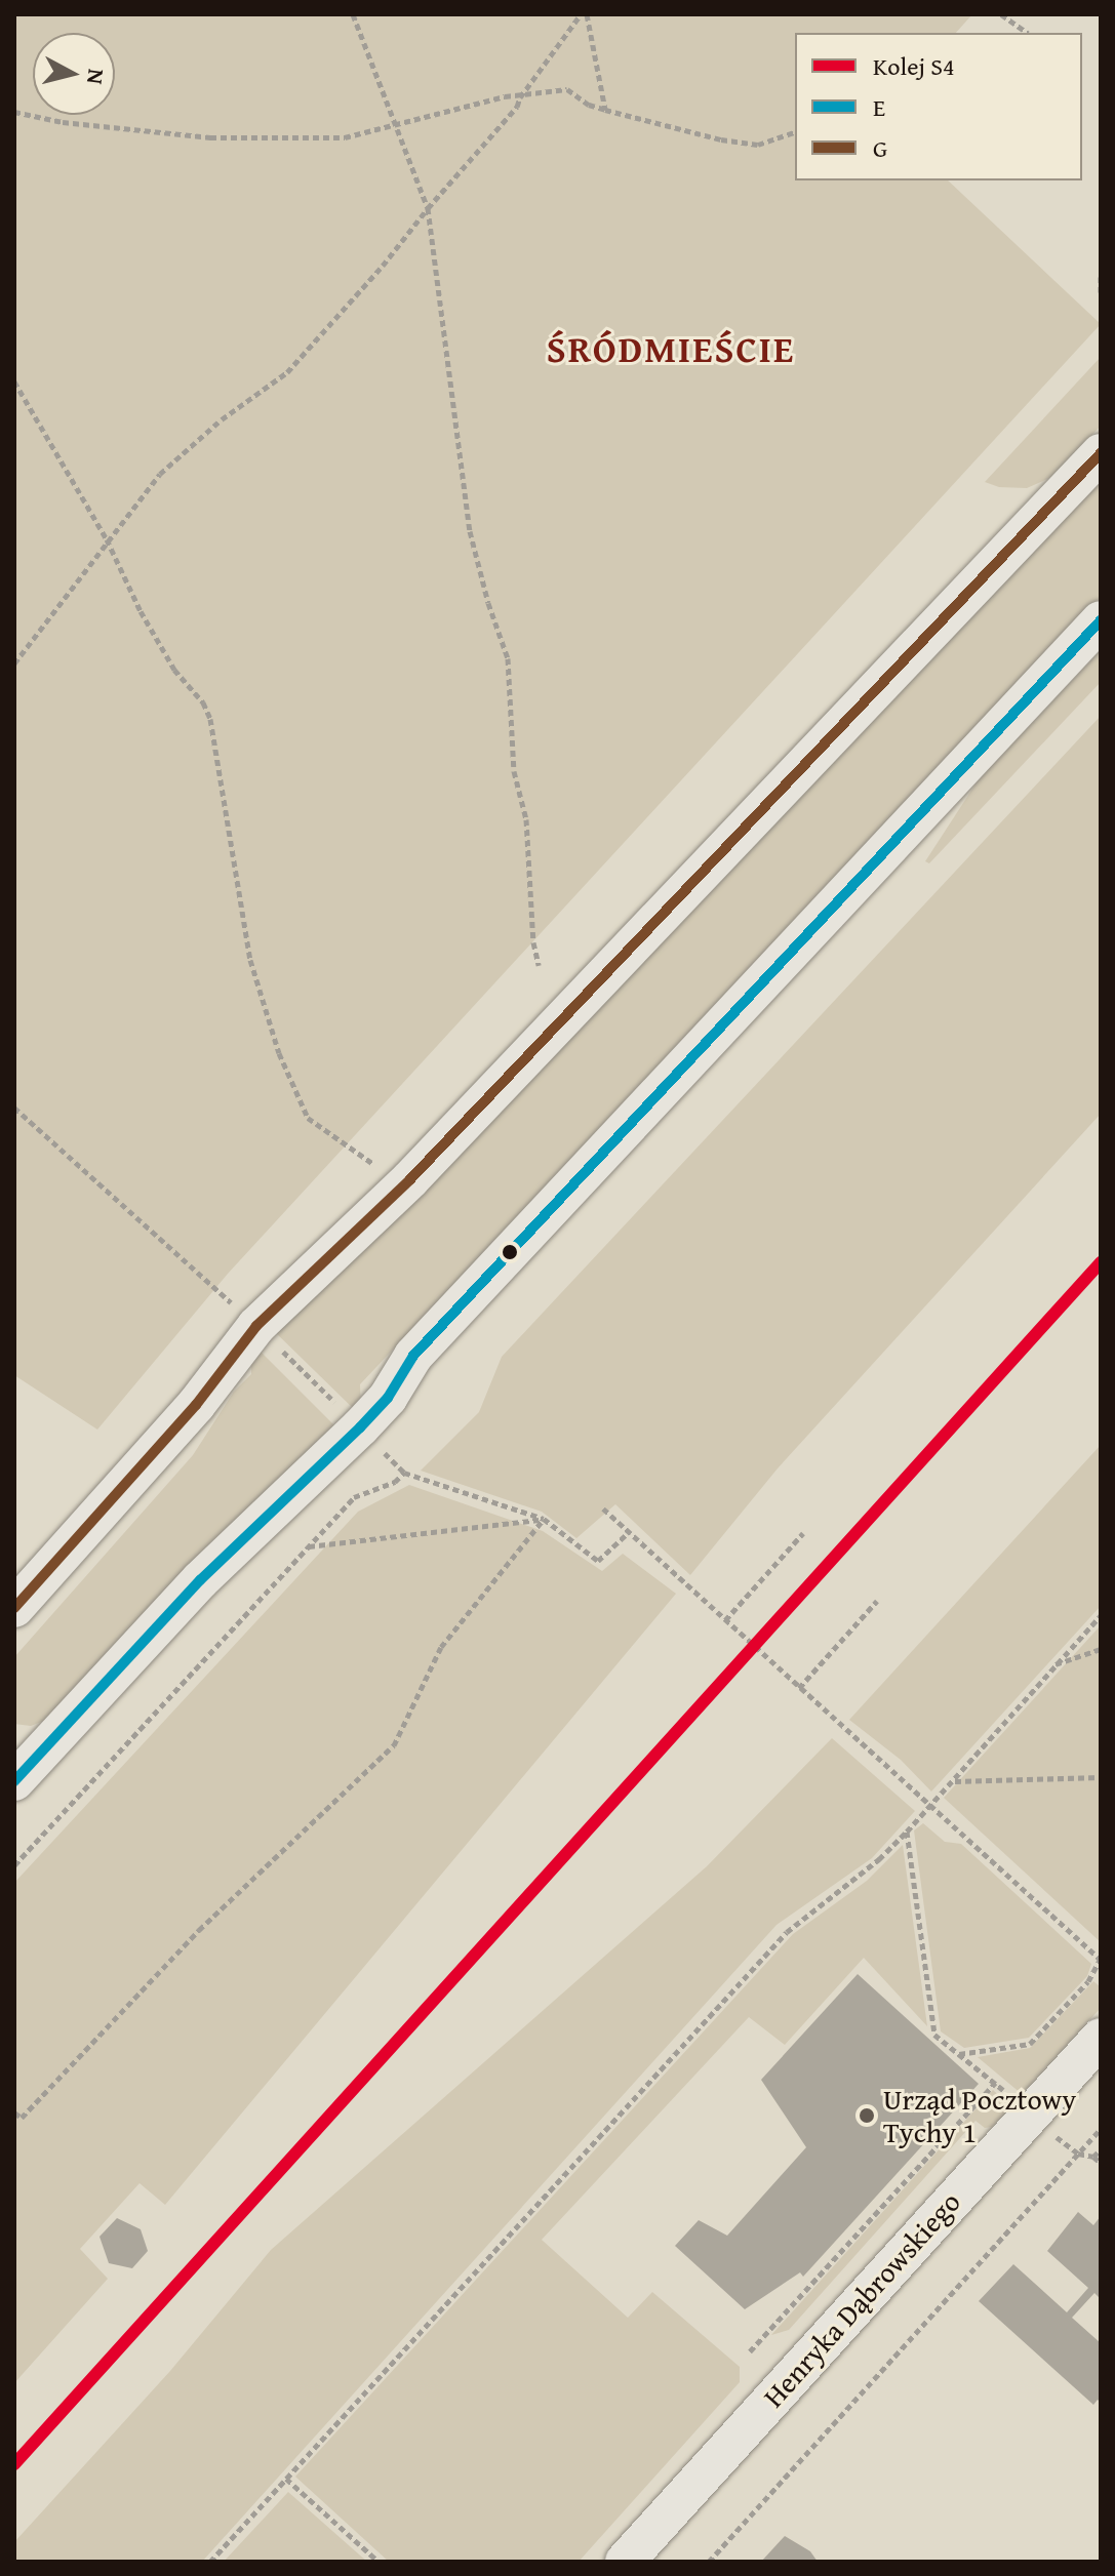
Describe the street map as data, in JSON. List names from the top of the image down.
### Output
{
  "streets": {
    "street": ["Henryka Dąbrowskiego"]
  },
  "districts": ["ŚRÓDMIEŚCIE"],
  "places": ["Urząd Pocztowy Tychy 1"],
  "lines": ["transit line G", "transit line E", "rail line S4"],
  "legend": ["Kolej S4", "E", "G"],
  "north": "right"
}
